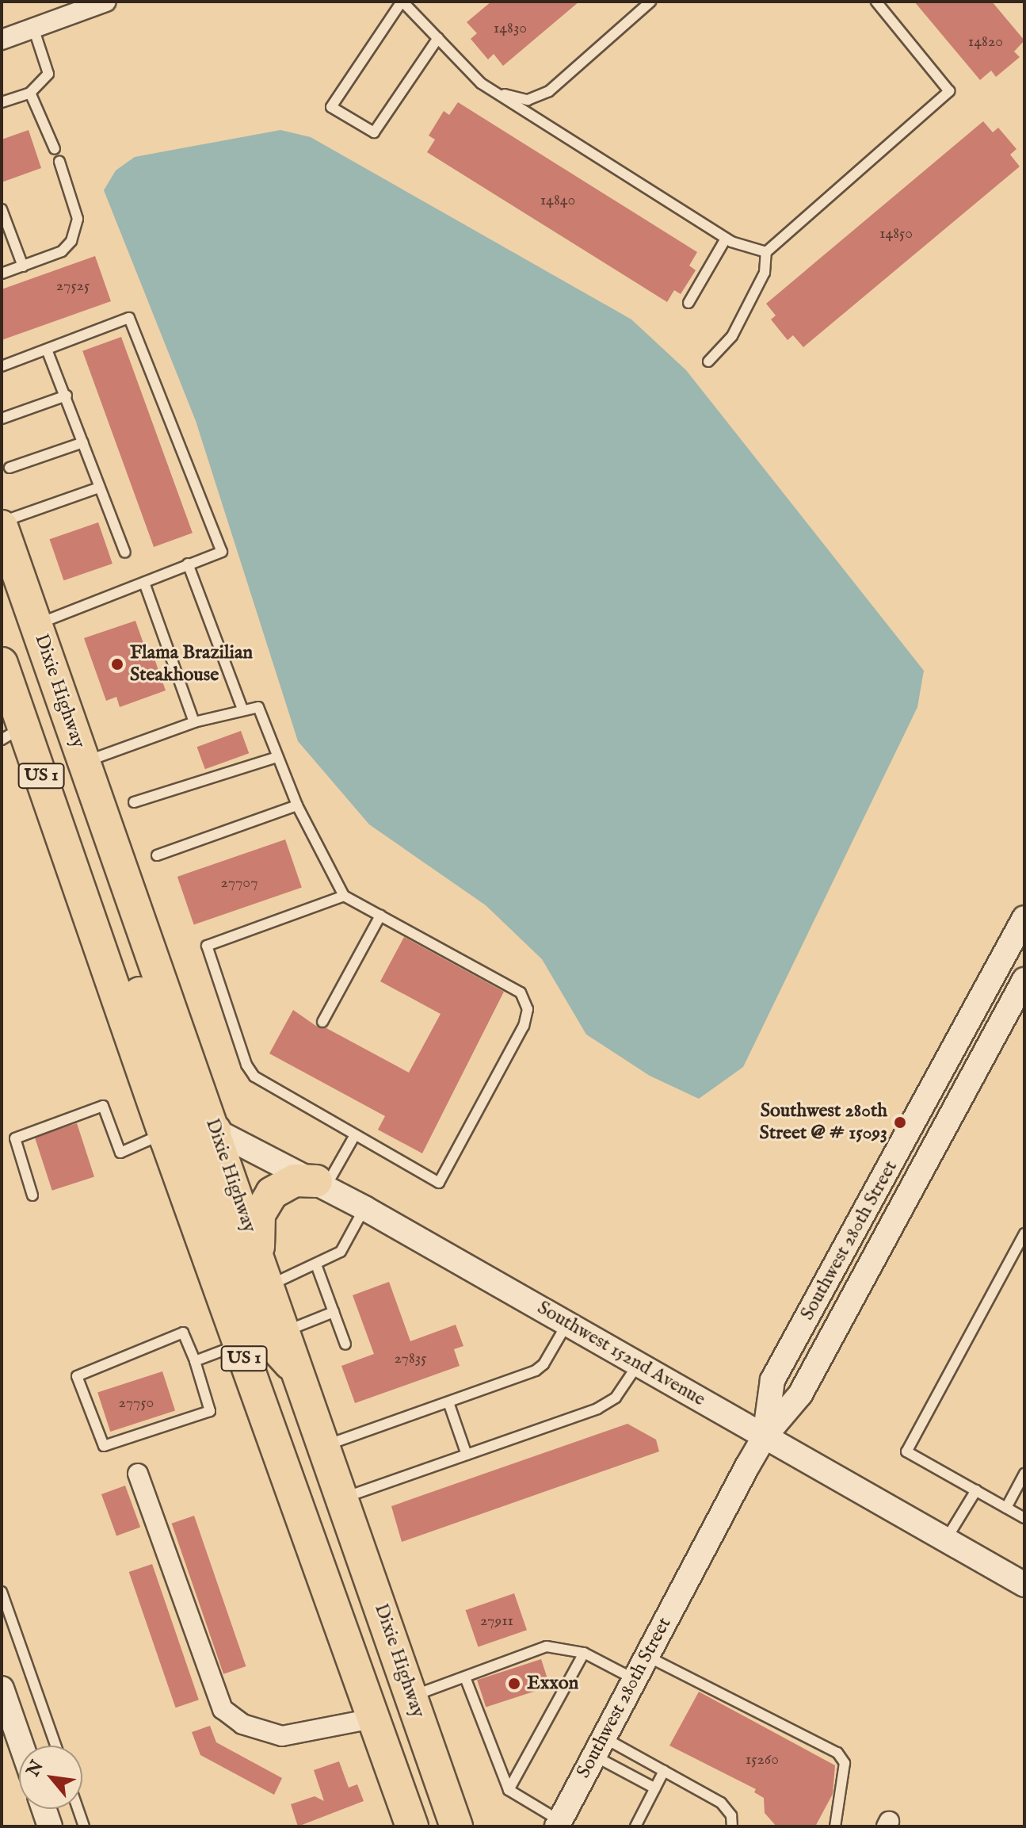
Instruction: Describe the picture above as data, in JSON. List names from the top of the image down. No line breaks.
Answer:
{"streets":{"highway":["Dixie Highway","US 1"],"street":["Southwest 280th Street","Southwest 152nd Avenue"]},"crossings":[["Dixie Highway","Southwest 152nd Avenue"],["Southwest 280th Street","Southwest 152nd Avenue"]],"places":["Flama Brazilian Steakhouse","Southwest 280th Street @ # 15093","Exxon"],"house_numbers":["14830","14820","14840","14850","27525","27707","27835","27750","27911","15260"],"north":"top left"}
